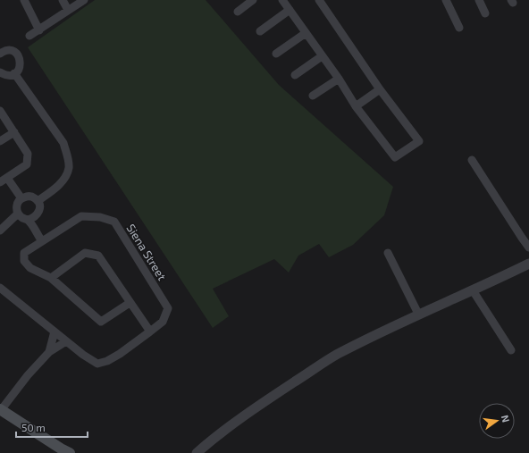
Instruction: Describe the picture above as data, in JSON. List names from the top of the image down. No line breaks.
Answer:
{"streets":{"street":["Siena Street"]},"scale_bar":"50 m","north":"right"}
